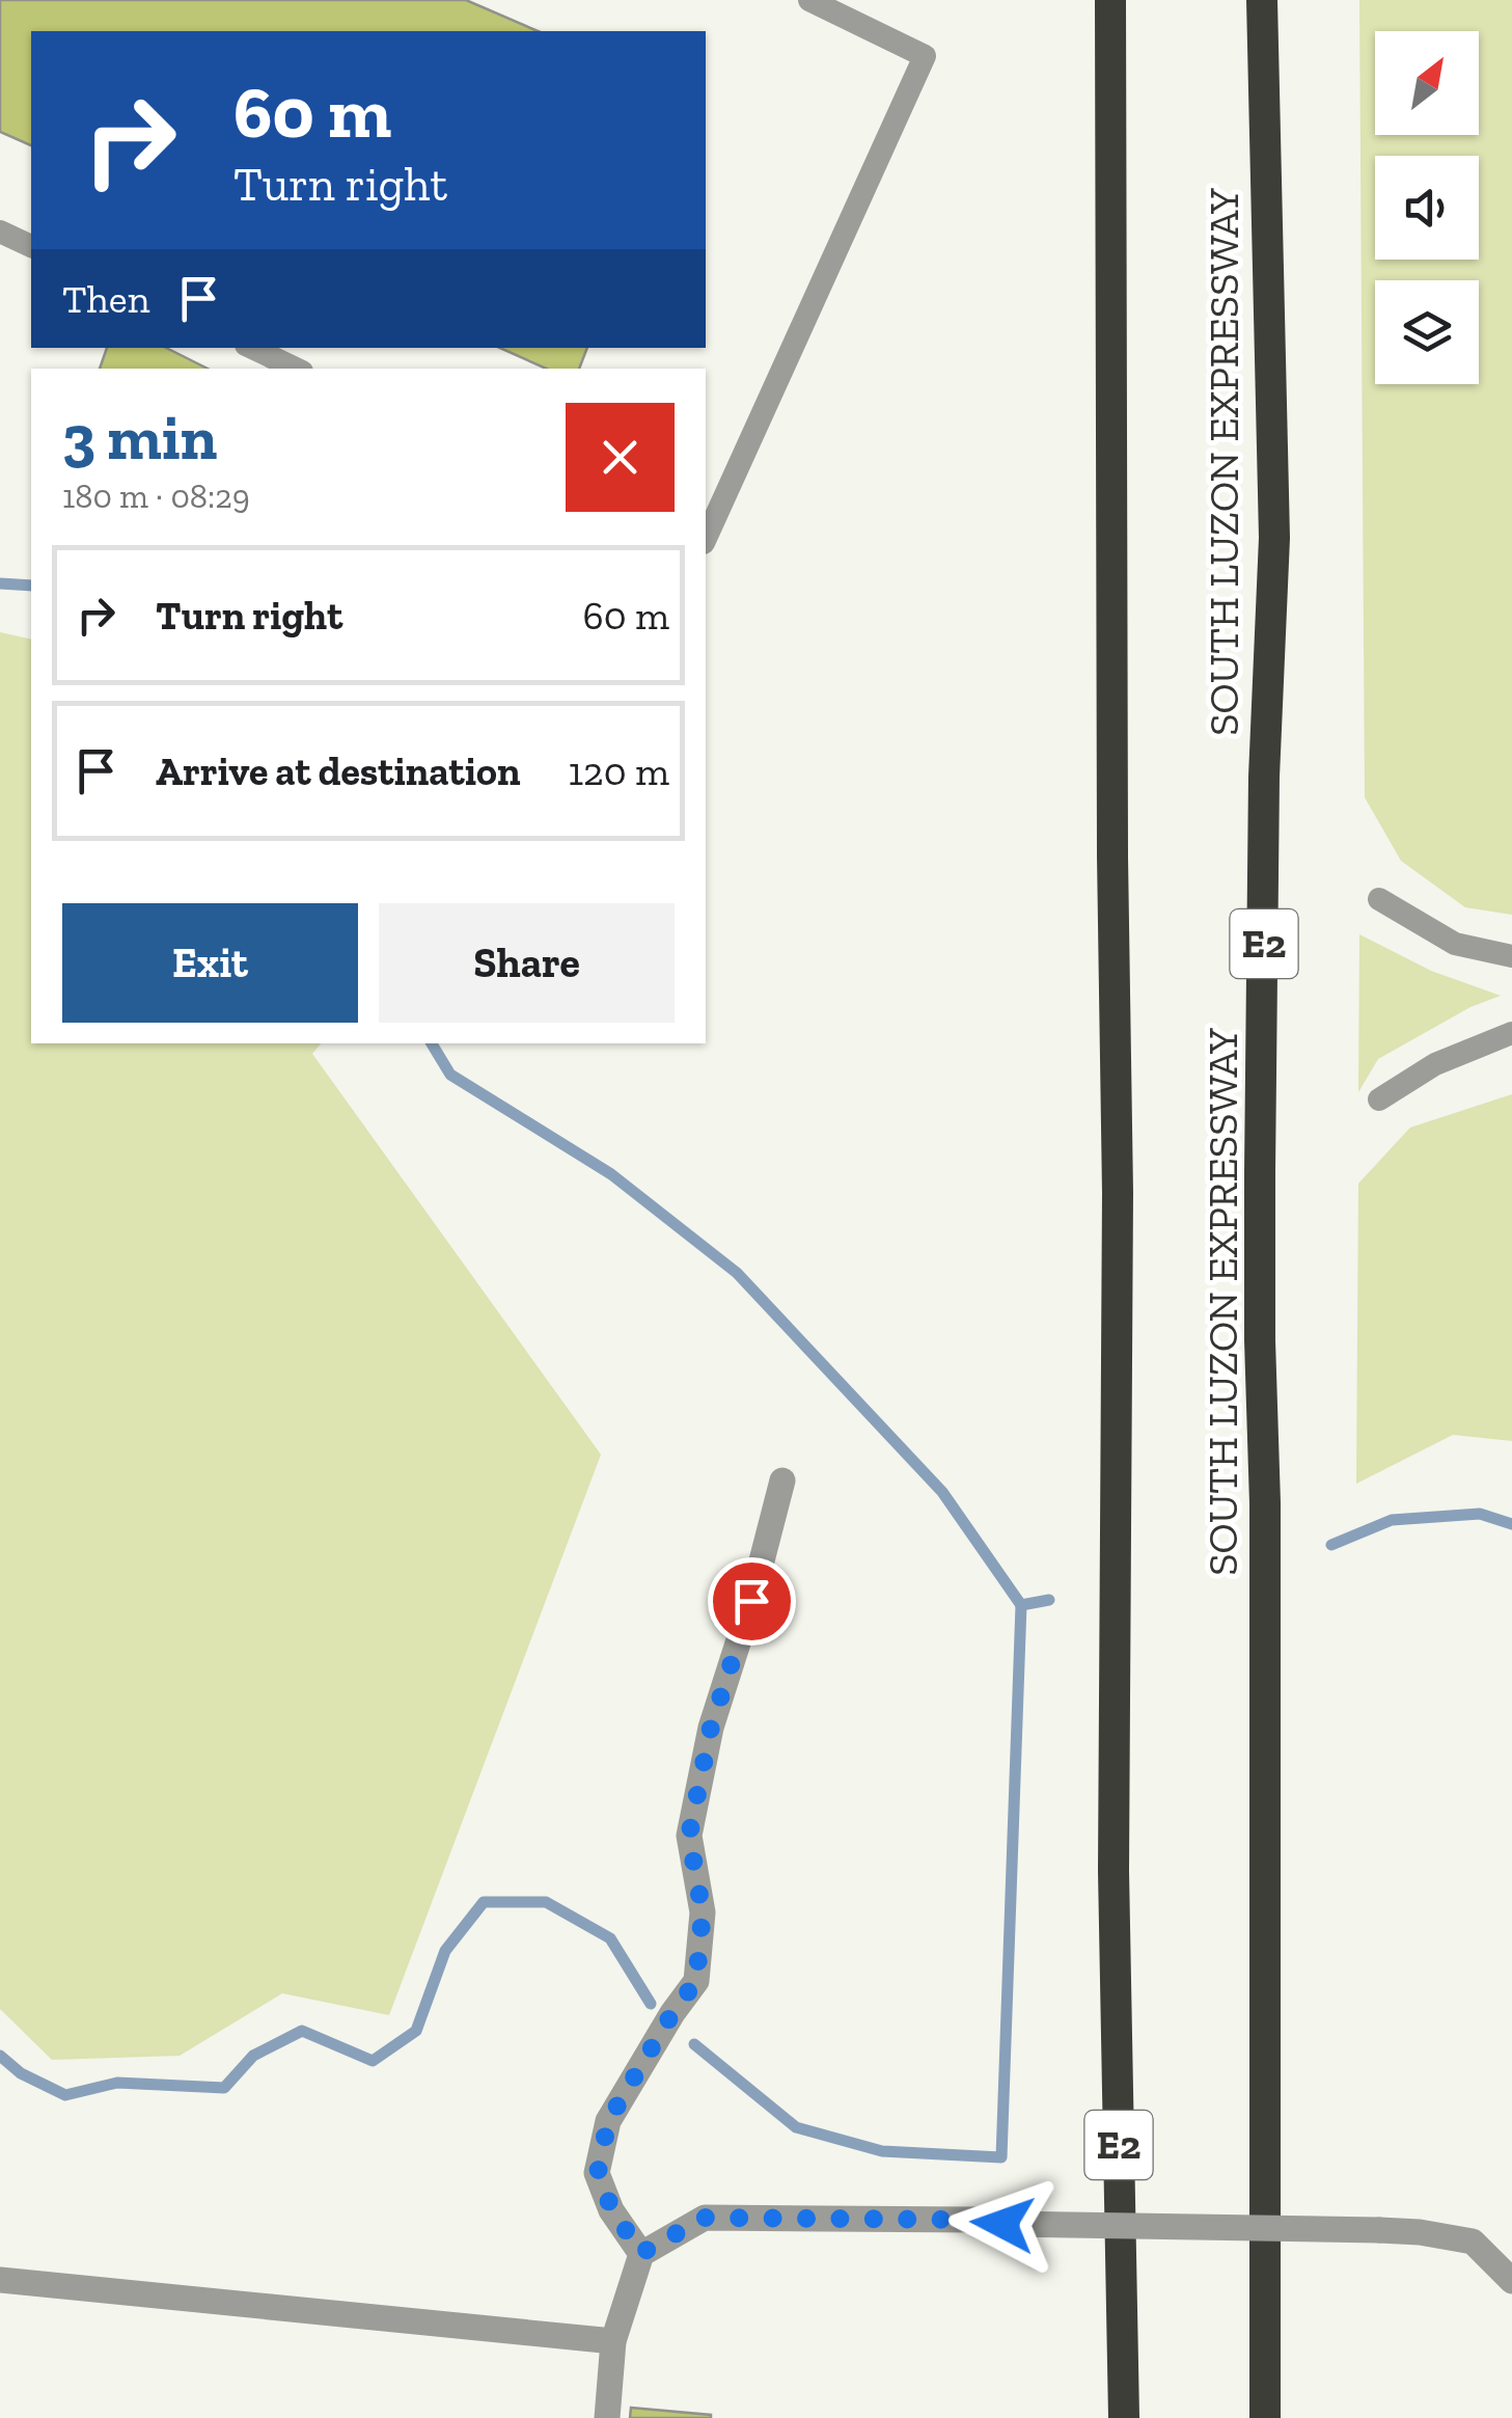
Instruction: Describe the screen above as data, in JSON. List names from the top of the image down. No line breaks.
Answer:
{"streets":{"highway":["SOUTH LUZON EXPRESSWAY","E2"]},"north":"top right","page":{"turn":["60 m","Turn right"],"then":"Then","heading":["3 min","180 m · 08:29"],"list":[{"name":"Turn right","value":"60 m"},{"name":"Arrive at destination","value":"120 m"}],"buttons":["Exit","Share"]}}
